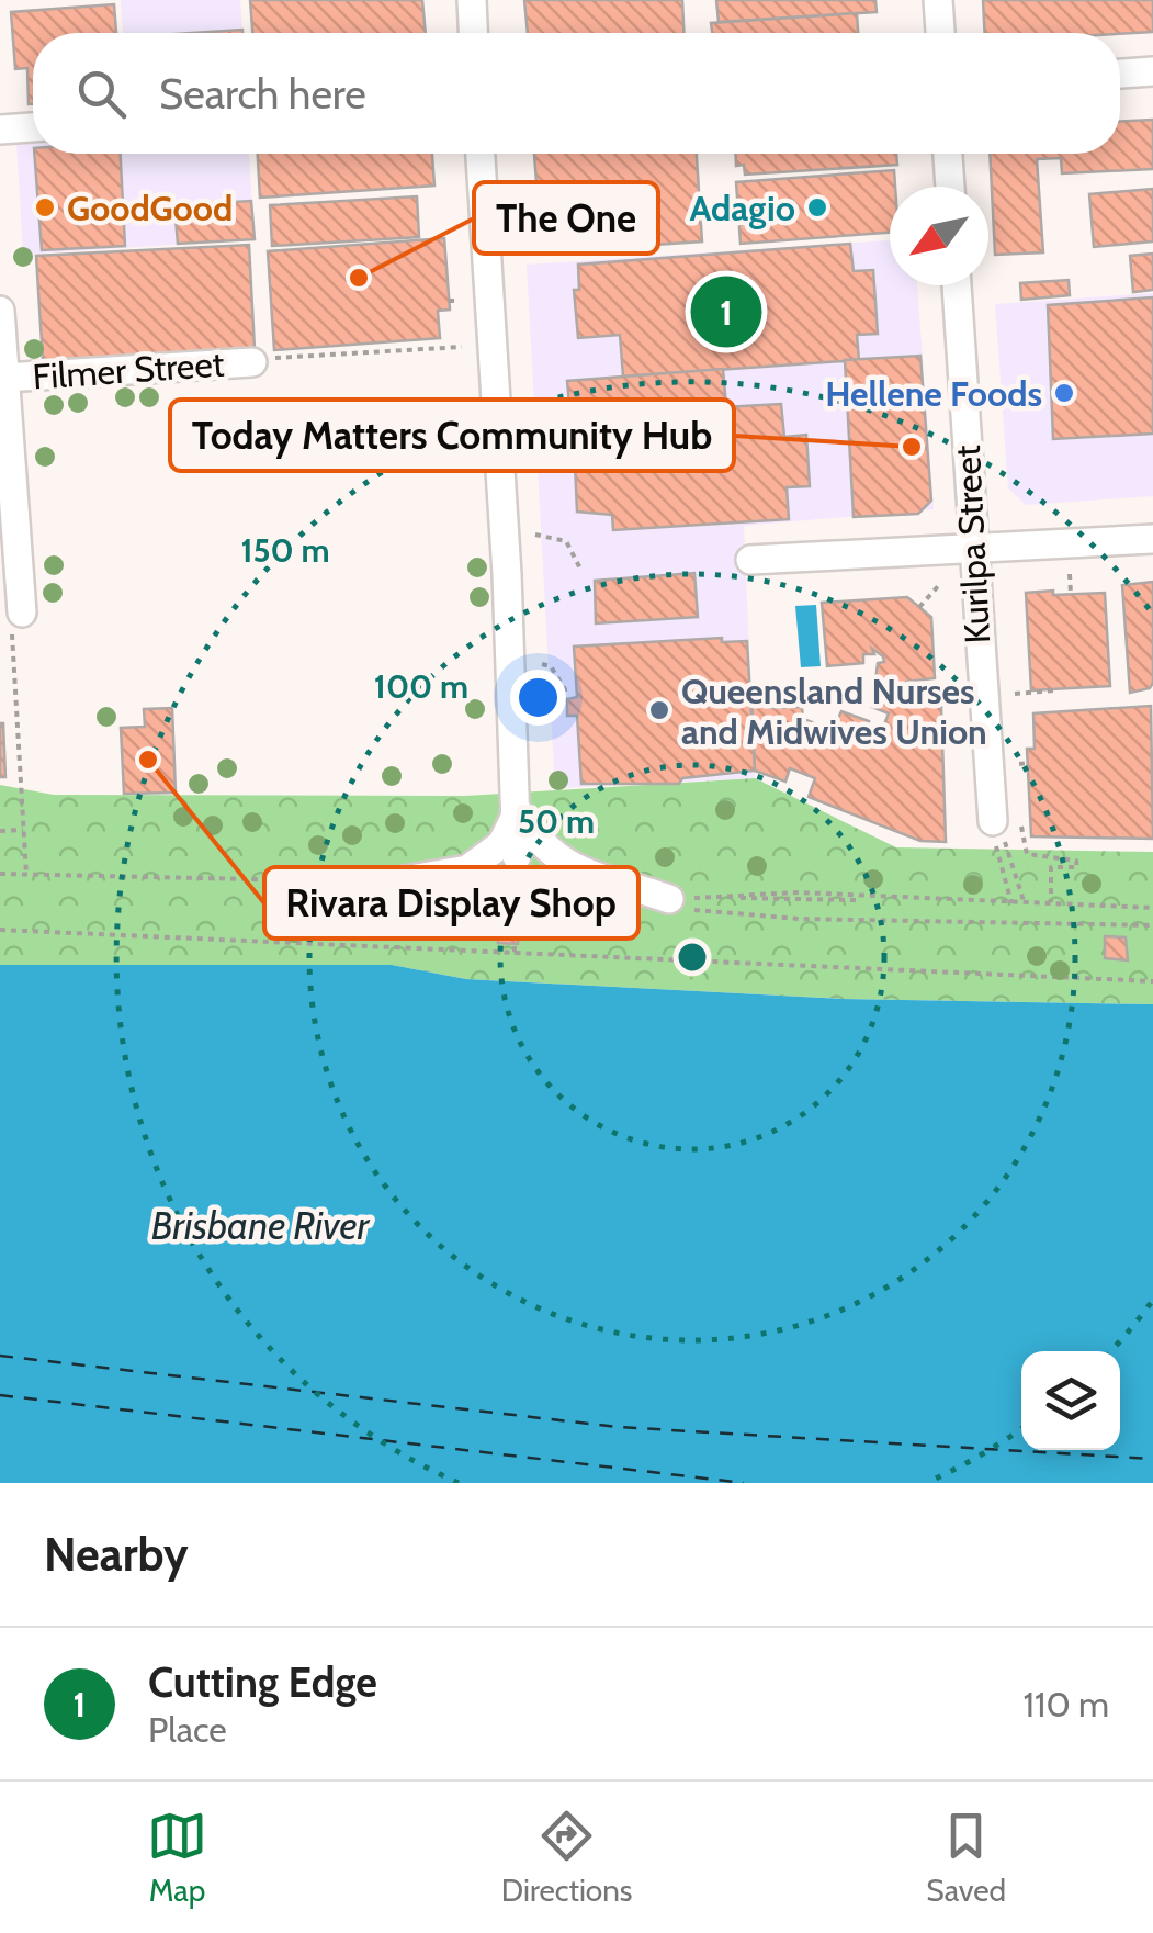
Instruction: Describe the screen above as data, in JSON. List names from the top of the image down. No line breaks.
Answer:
{"streets":{"street":["Filmer Street","Kurilpa Street"]},"water":["Brisbane River"],"places":["GoodGood","Adagio","The One","Hellene Foods","Today Matters Community Hub","Queensland Nurses and Midwives Union","Rivara Display Shop"],"north":"bottom left","page":{"search":"Search here","pins":"1","heading":"Nearby","list":[{"mark":"1","name":"Cutting Edge","note":"Place","value":"110 m"}],"nav":["Map","Directions","Saved"]},"rings":["150 m","100 m","50 m"]}
